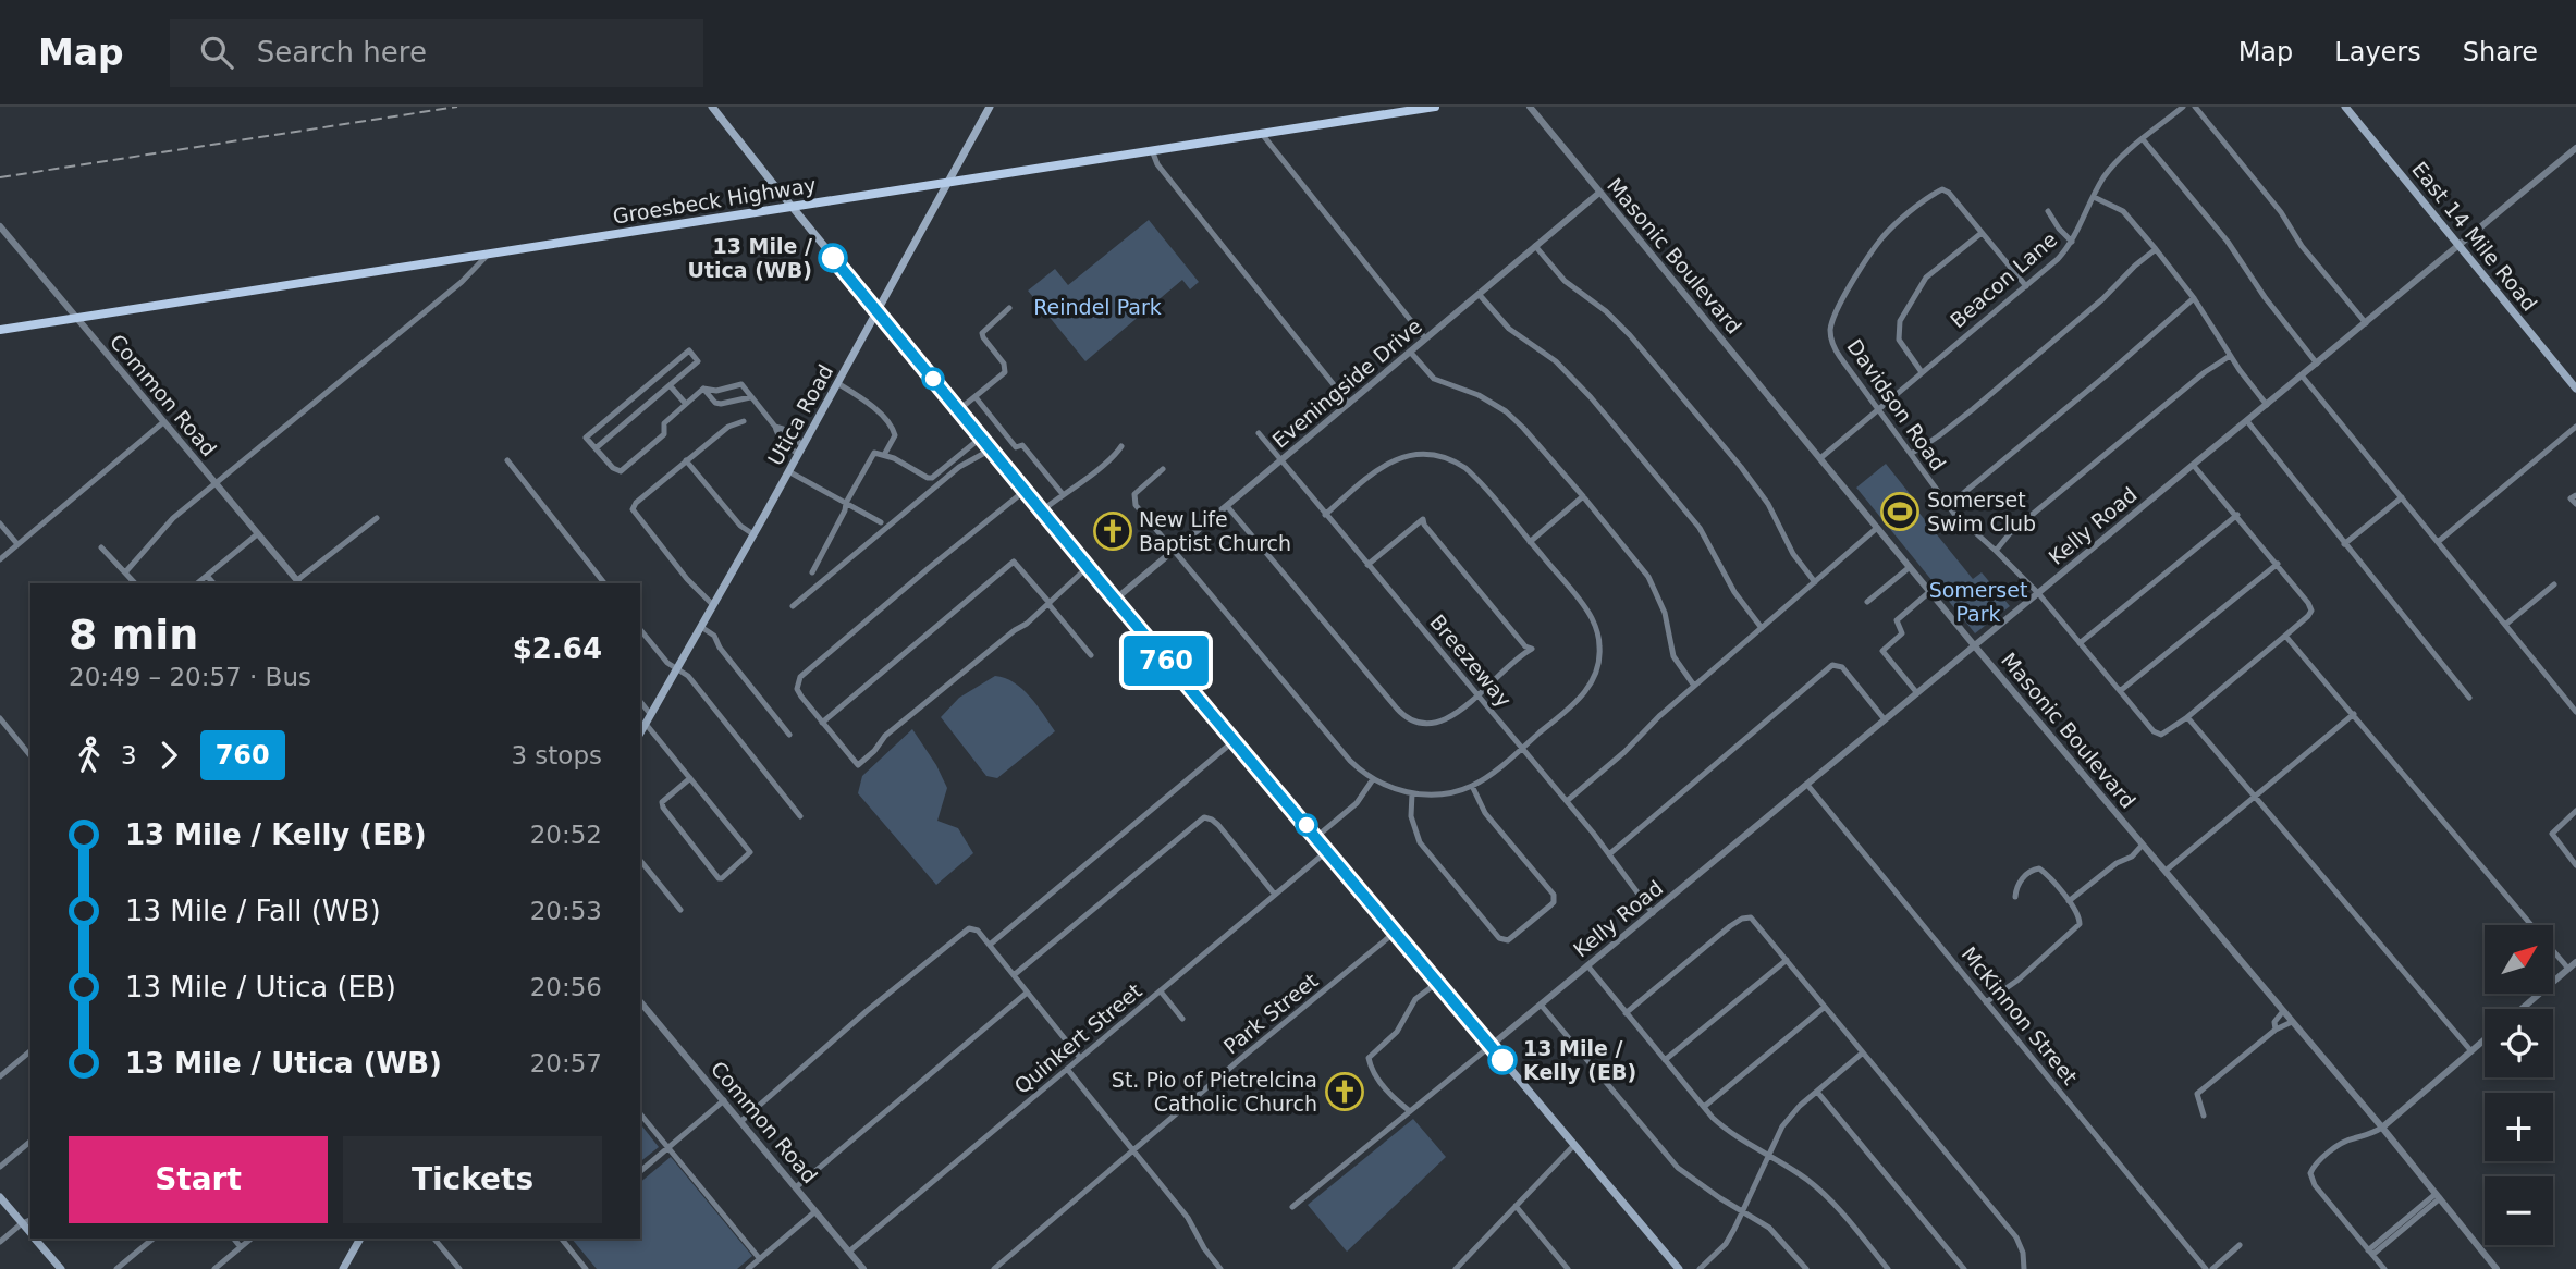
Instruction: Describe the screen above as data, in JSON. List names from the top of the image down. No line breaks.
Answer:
{"streets":{"main road":["Groesbeck Highway","East 14 Mile Road","Utica Road"],"street":["Masonic Boulevard","Beacon Lane","Eveningside Drive","Common Road","Davidson Road","Kelly Road","Breezeway","Park Street","McKinnon Street","Quinkert Street"]},"crossings":[["Groesbeck Highway","Common Road"],["Groesbeck Highway","Utica Road"],["East 14 Mile Road","Kelly Road"],["Masonic Boulevard","Beacon Lane"],["Masonic Boulevard","Eveningside Drive"],["Masonic Boulevard","Kelly Road"],["Beacon Lane","Davidson Road"],["Eveningside Drive","Breezeway"],["Common Road","Quinkert Street"],["Davidson Road","Kelly Road"],["Kelly Road","Breezeway"],["Kelly Road","McKinnon Street"]],"parks":["Reindel Park","Somerset Park"],"places":{"other":["13 Mile / Utica (WB)","13 Mile / Kelly (EB)"],"sports":["Somerset Swim Club"],"church":["New Life Baptist Church","St. Pio of Pietrelcina Catholic Church"]},"lines":["bus line 760"],"north":"top right","page":{"header":"Map","search":"Search here","nav":["Map","Layers","Share"],"on_map":"760","heading":["8 min","20:49 – 20:57 · Bus","$2.64"],"legs":["3","760","3 stops"],"list":[{"name":"13 Mile / Kelly (EB)","value":"20:52"},{"name":"13 Mile / Fall (WB)","value":"20:53"},{"name":"13 Mile / Utica (EB)","value":"20:56"},{"name":"13 Mile / Utica (WB)","value":"20:57"}],"map_buttons":["+","−"],"buttons":["Start","Tickets"]}}
